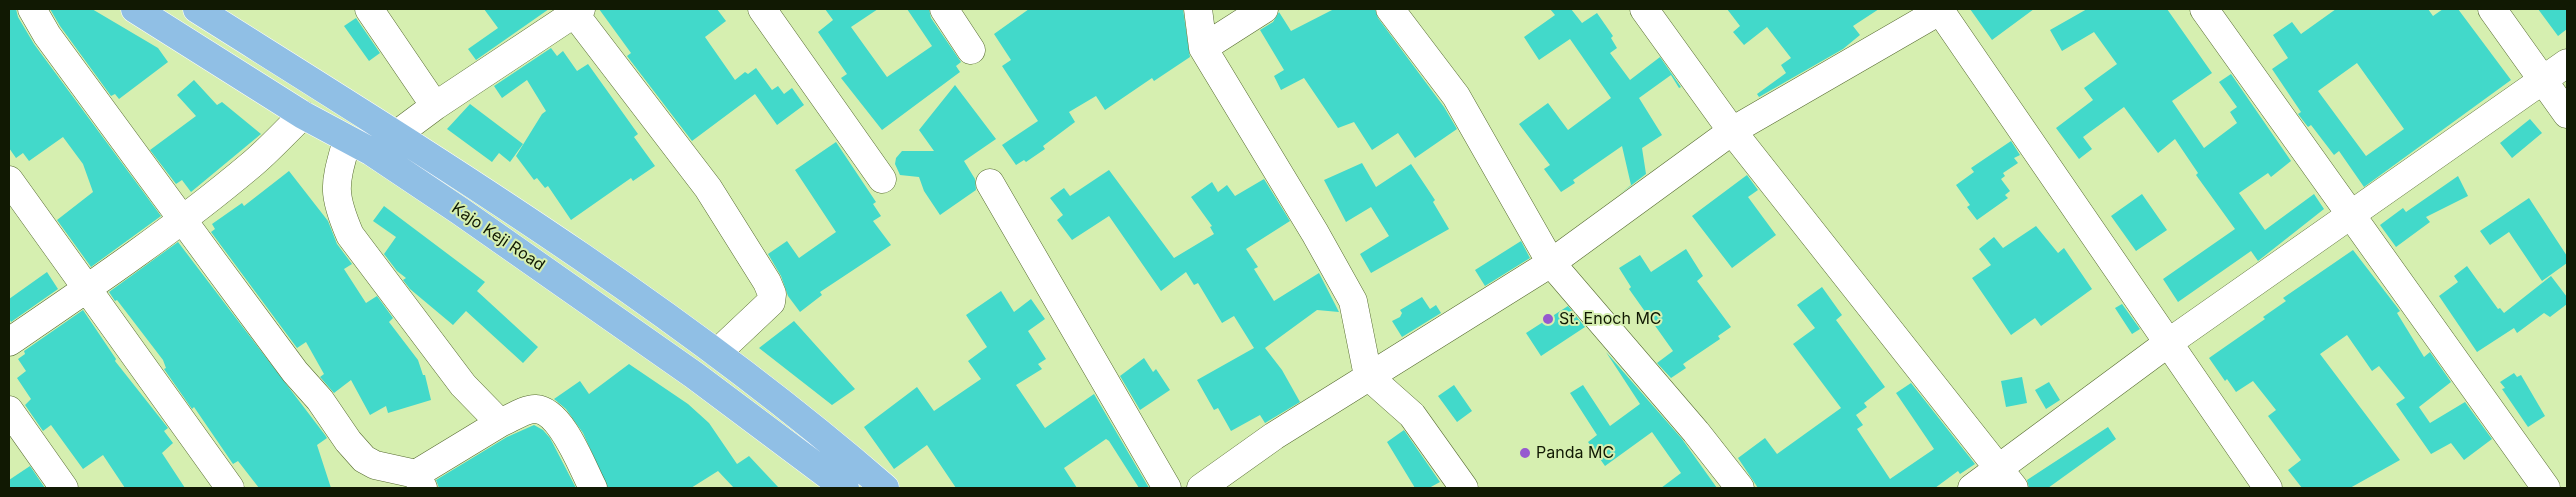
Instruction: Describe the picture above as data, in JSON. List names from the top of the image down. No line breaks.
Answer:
{"streets":{"main road":["Kajo Keji Road"]},"places":["St. Enoch MC","Panda MC"]}
